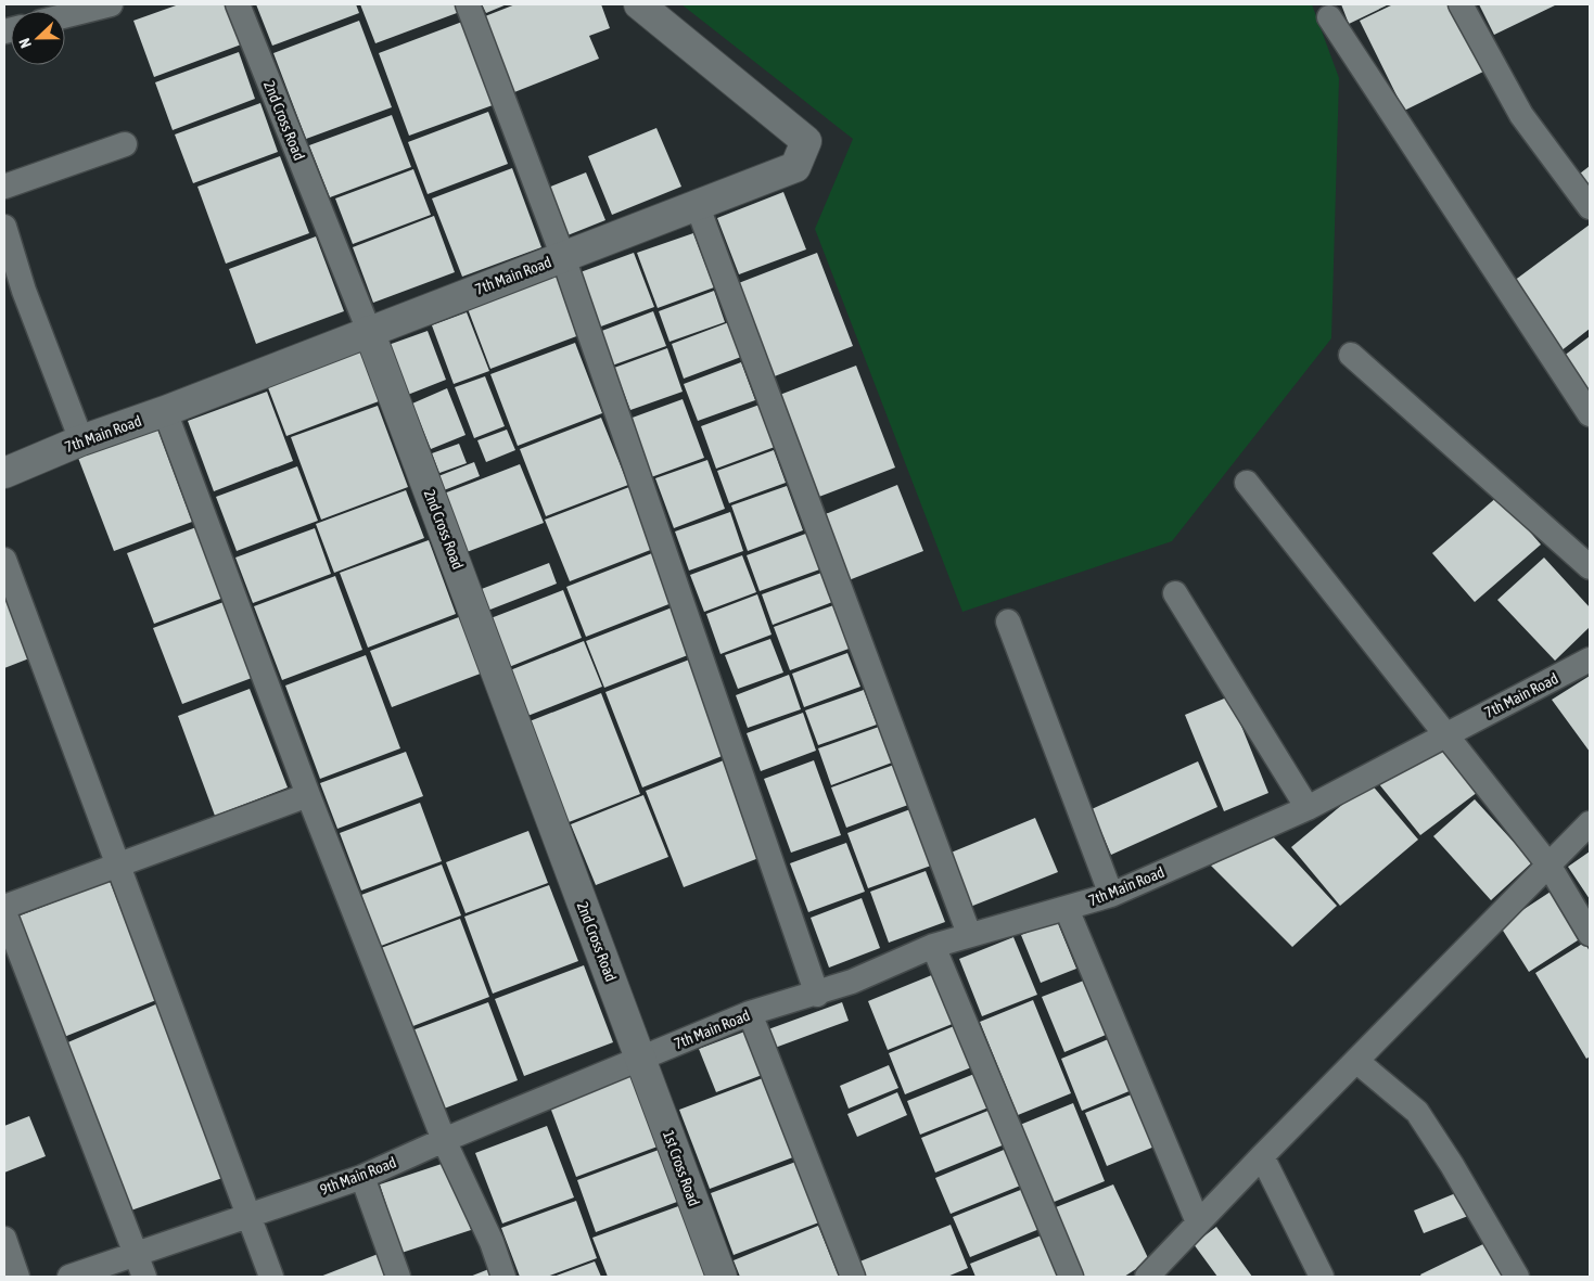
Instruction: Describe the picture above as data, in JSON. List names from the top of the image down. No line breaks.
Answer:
{"streets":{"street":["2nd Cross Road","7th Main Road","1st Cross Road","9th Main Road"]},"crossings":[["2nd Cross Road","7th Main Road"],["2nd Cross Road","1st Cross Road"],["2nd Cross Road","9th Main Road"],["7th Main Road","1st Cross Road"],["7th Main Road","9th Main Road"],["1st Cross Road","9th Main Road"]],"north":"left"}
